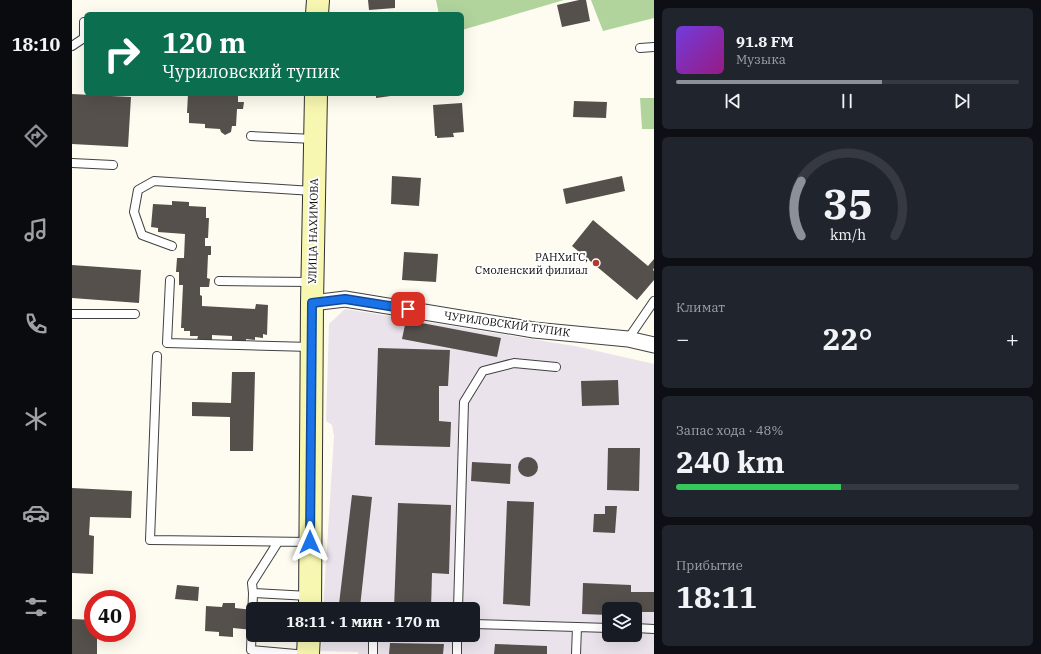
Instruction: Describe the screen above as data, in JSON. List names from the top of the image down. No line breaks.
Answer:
{"streets":{"street":["УЛИЦА НАХИМОВА","ЧУРИЛОВСКИЙ ТУПИК"]},"crossings":[["УЛИЦА НАХИМОВА","ЧУРИЛОВСКИЙ ТУПИК"]],"places":["РАНХиГС, Смоленский филиал"],"page":{"tabs":"18:10","turn":["120 m","Чуриловский тупик"],"song":["91.8 FM","Музыка"],"tile":["Климат",["Запас хода · 48%","240 km"],["Прибытие","18:11"]],"heat":["−","22°","+"],"limit":"40","trip":"18:11 · 1 мин · 170 m","gauge":["35","km/h"]}}
